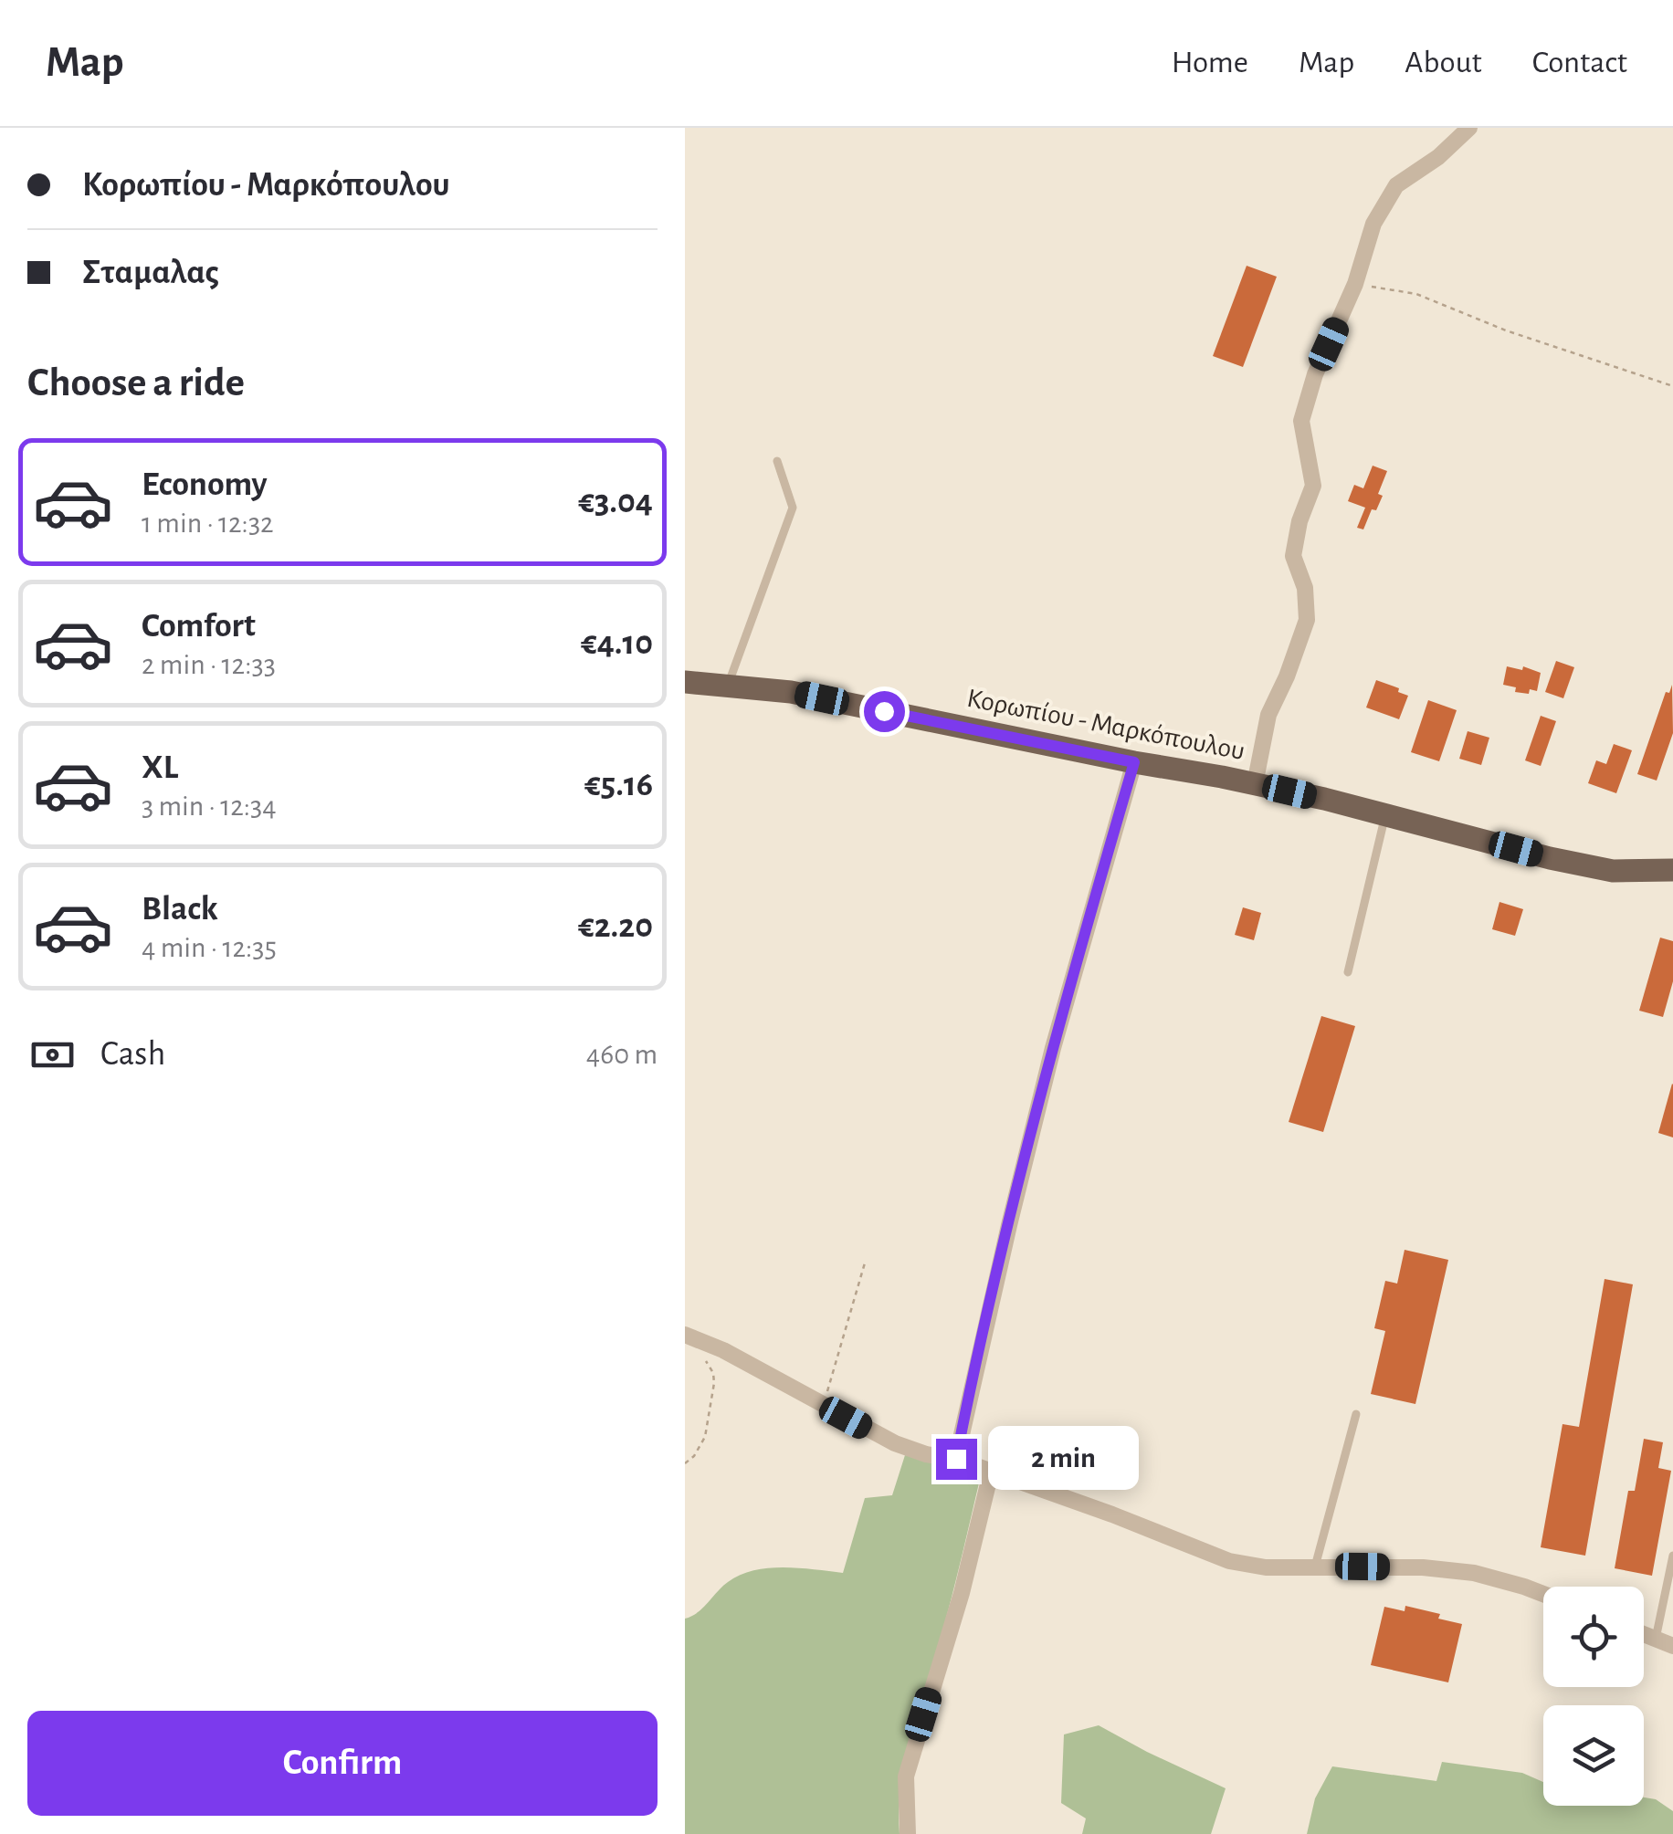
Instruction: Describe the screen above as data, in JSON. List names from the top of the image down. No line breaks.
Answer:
{"streets":{"main road":["Κορωπίου - Μαρκόπουλου"]},"page":{"header":"Map","nav":["Home","Map","About","Contact"],"banner":["Κορωπίου - Μαρκόπουλου","Σταμαλας"],"heading":"Choose a ride","list":[{"name":"Economy","note":"1 min · 12:32","value":"€3.04"},{"name":"Comfort","note":"2 min · 12:33","value":"€4.10"},{"name":"XL","note":"3 min · 12:34","value":"€5.16"},{"name":"Black","note":"4 min · 12:35","value":"€2.20"}],"pay":["Cash","460 m"],"bubble":"2 min","buttons":"Confirm"}}
